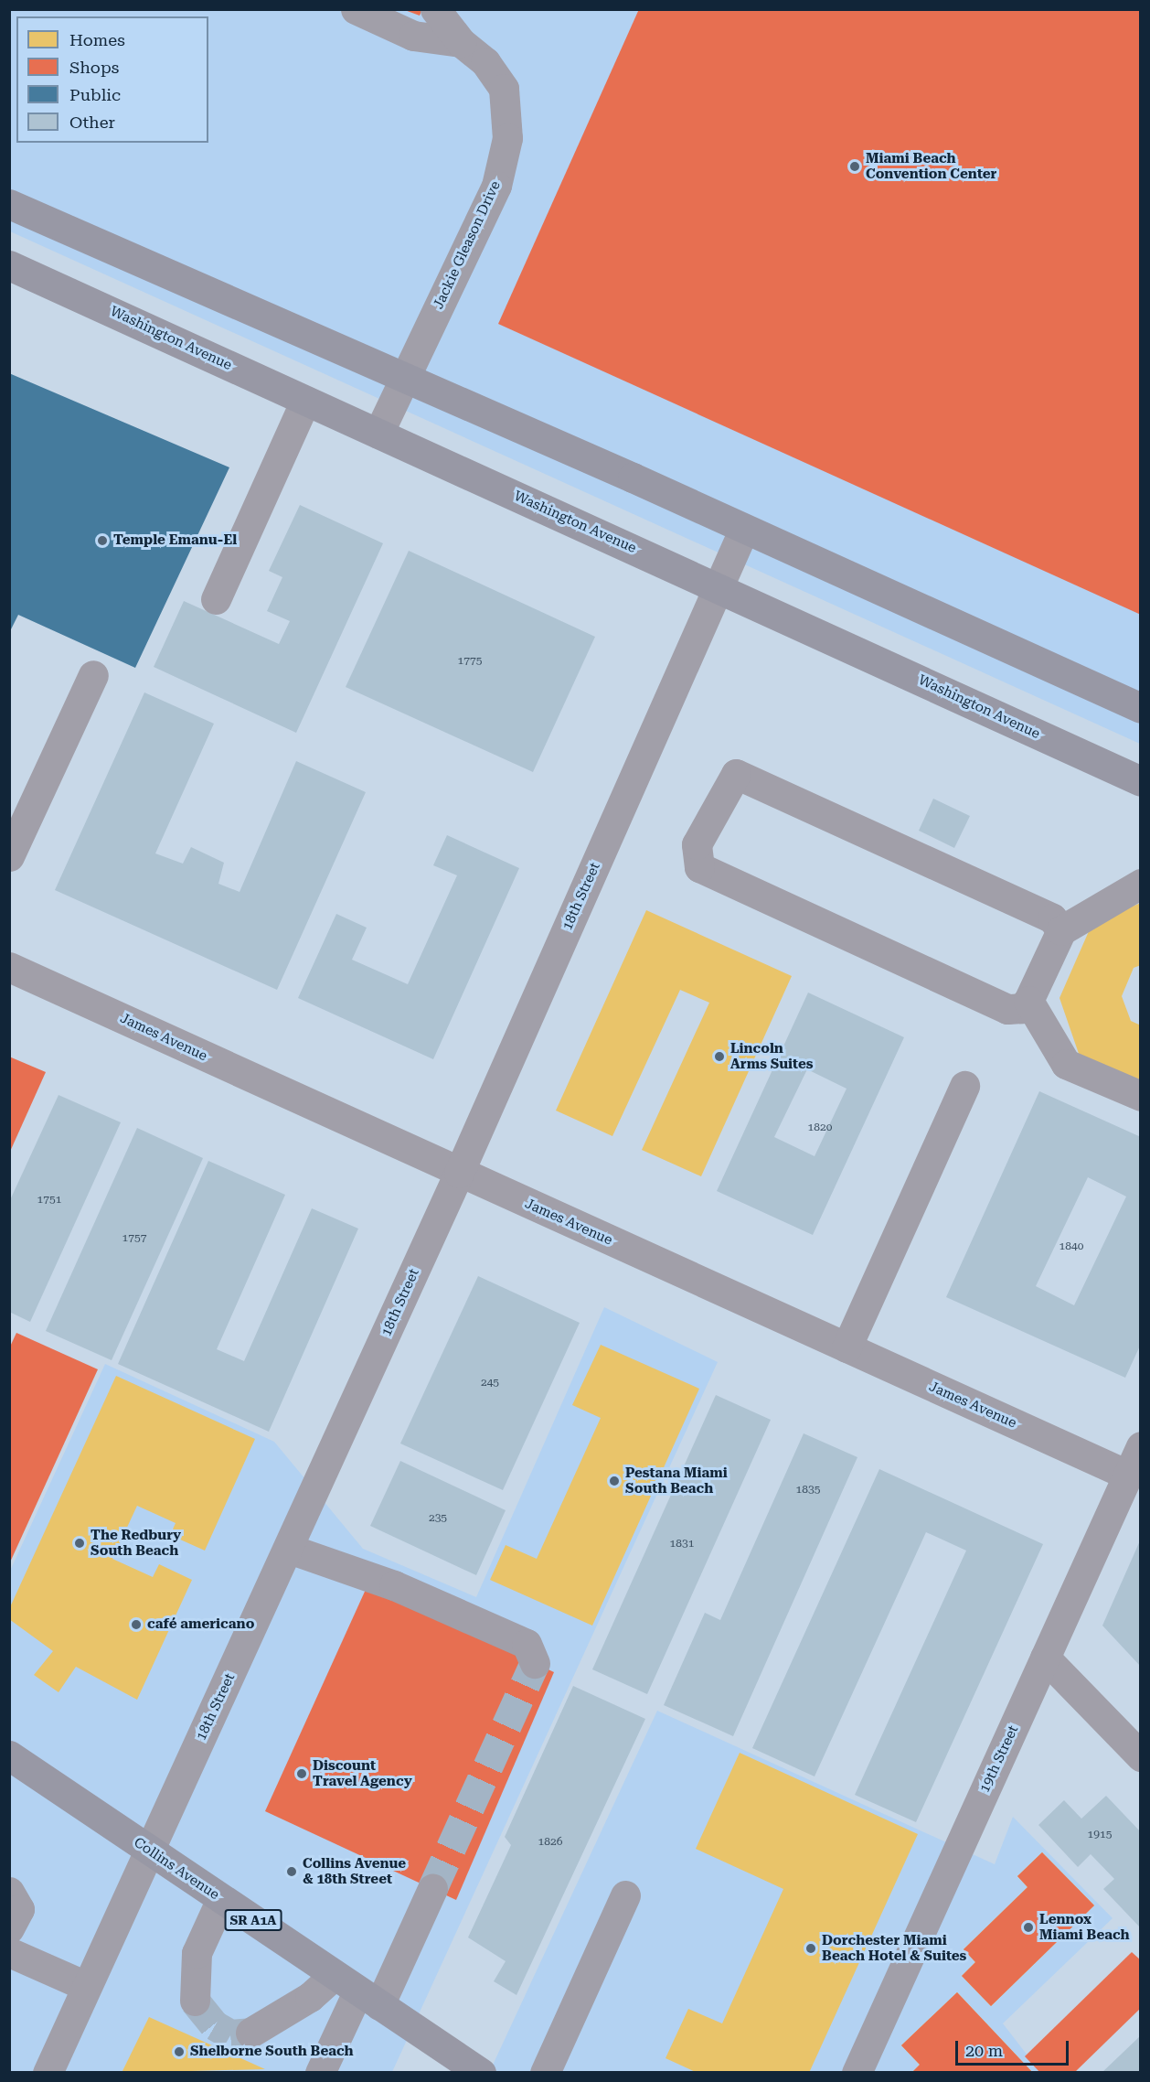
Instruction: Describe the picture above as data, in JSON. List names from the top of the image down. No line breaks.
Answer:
{"streets":{"main road":["Washington Avenue","Collins Avenue","SR A1A"],"street":["Jackie Gleason Drive","18th Street","James Avenue","19th Street"]},"crossings":[["Jackie Gleason Drive","Washington Avenue"],["Washington Avenue","18th Street"],["18th Street","James Avenue"],["18th Street","Collins Avenue"],["James Avenue","19th Street"]],"places":["Miami Beach Convention Center","Temple Emanu-El","Lincoln Arms Suites","Pestana Miami South Beach","The Redbury South Beach","café americano","Discount Travel Agency","Collins Avenue & 18th Street","Lennox Miami Beach","Dorchester Miami Beach Hotel & Suites","Shelborne South Beach"],"house_numbers":["1775","1820","1751","1757","1840","245","1835","235","1831","1915","1826"],"legend":["Homes","Shops","Public","Other"],"scale_bar":"20 m"}
